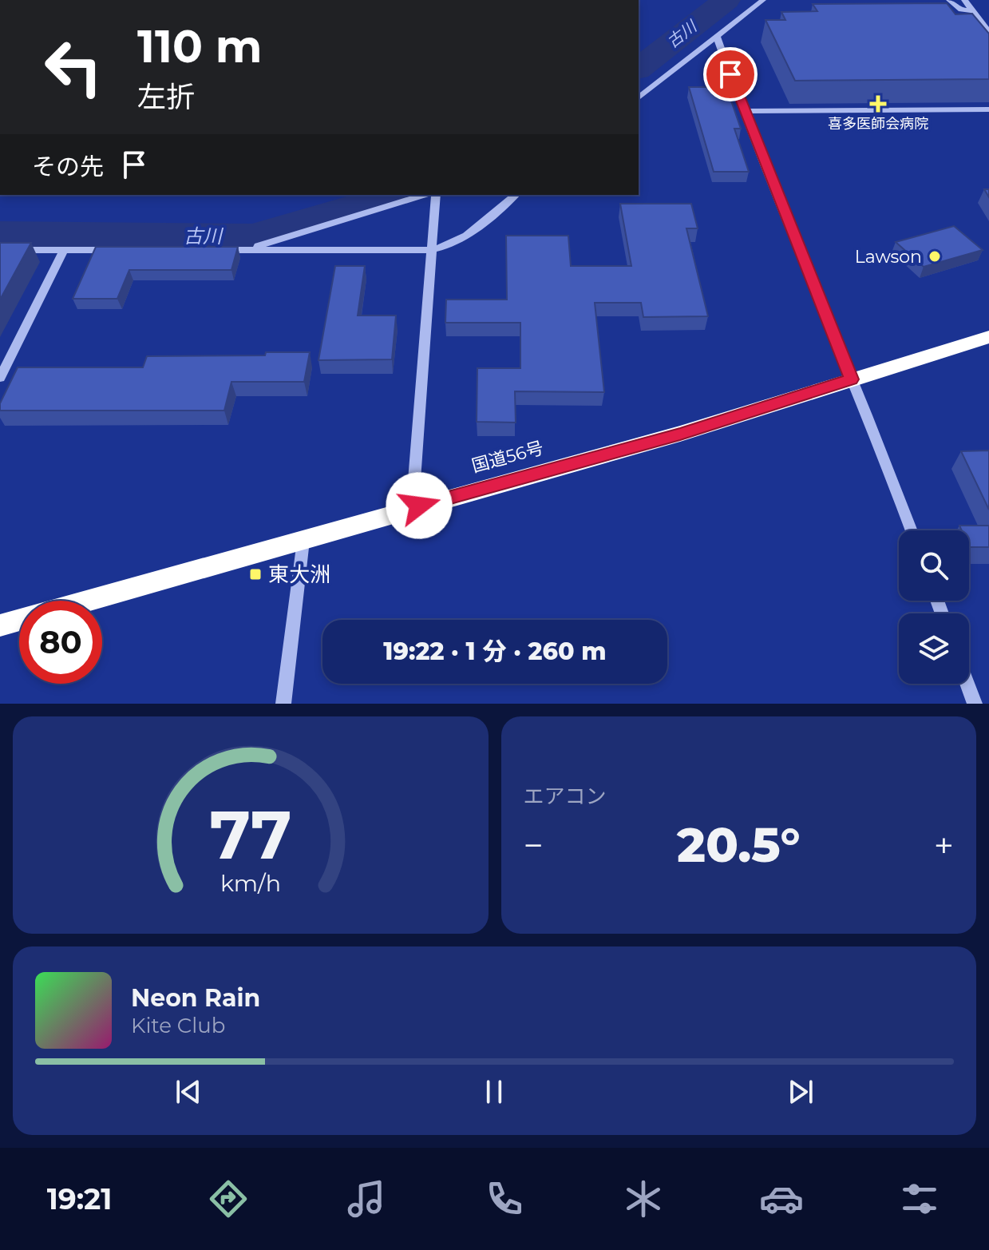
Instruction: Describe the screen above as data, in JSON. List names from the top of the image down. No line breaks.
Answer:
{"streets":{"highway":["国道56号"]},"water":["古川"],"places":{"health":["喜多医師会病院"],"other":["Lawson"],"transit":["東大洲"]},"page":{"turn":["110 m","左折"],"then":"その先","limit":"80","trip":"19:22 · 1 分 · 260 m","tile":"エアコン","heat":["−","20.5°","+"],"song":["Neon Rain","Kite Club"],"tabs":"19:21","gauge":["77","km/h"]}}
